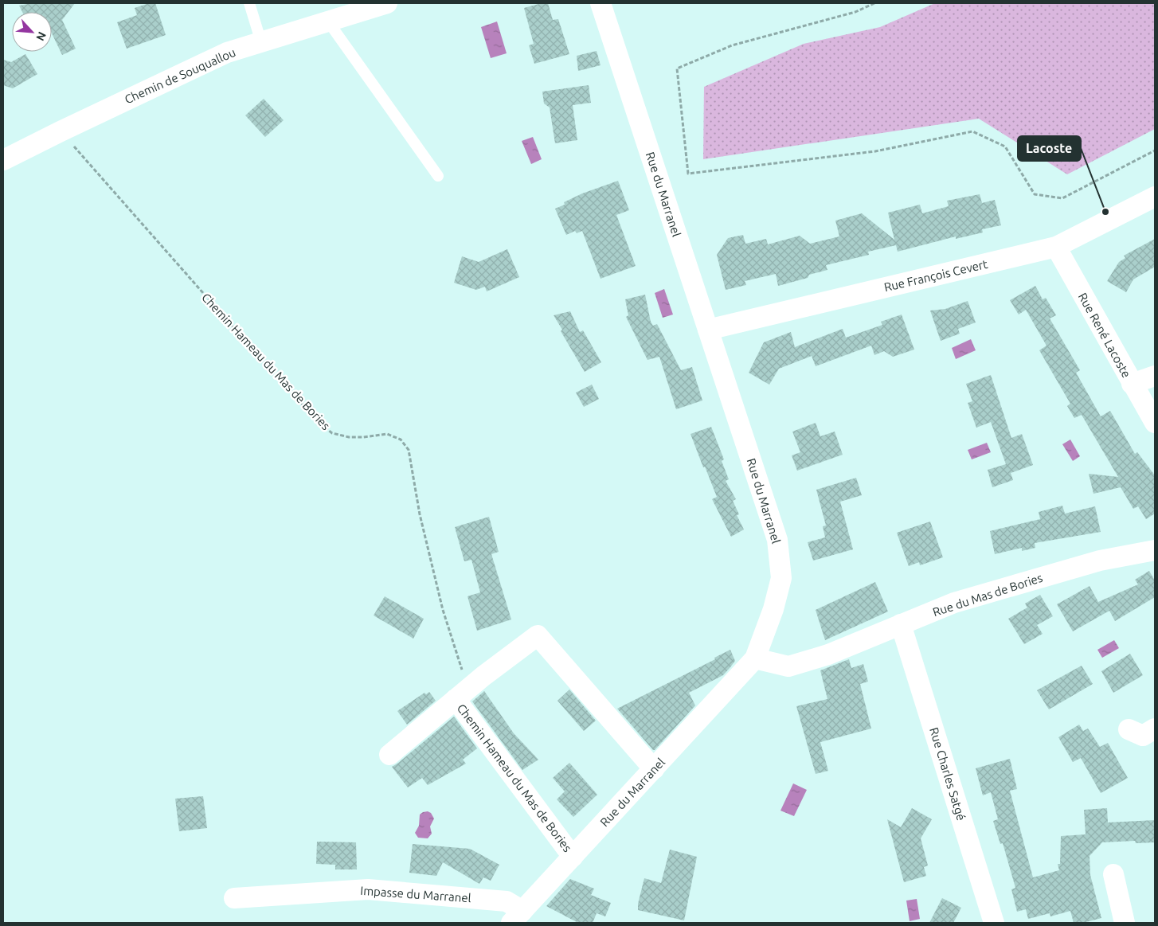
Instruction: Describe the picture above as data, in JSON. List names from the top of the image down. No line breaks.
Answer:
{"streets":{"street":["Chemin de Souquallou","Rue du Marranel","Rue François Cevert","Rue René Lacoste","Chemin Hameau du Mas de Bories","Rue du Mas de Bories","Rue Charles Satgé","Impasse du Marranel"]},"crossings":[["Chemin de Souquallou","Chemin Hameau du Mas de Bories"],["Rue du Marranel","Rue François Cevert"],["Rue du Marranel","Chemin Hameau du Mas de Bories"],["Rue du Marranel","Rue du Mas de Bories"],["Rue du Marranel","Impasse du Marranel"],["Rue François Cevert","Rue René Lacoste"],["Rue du Mas de Bories","Rue Charles Satgé"]],"places":["Lacoste"],"north":"bottom right"}
